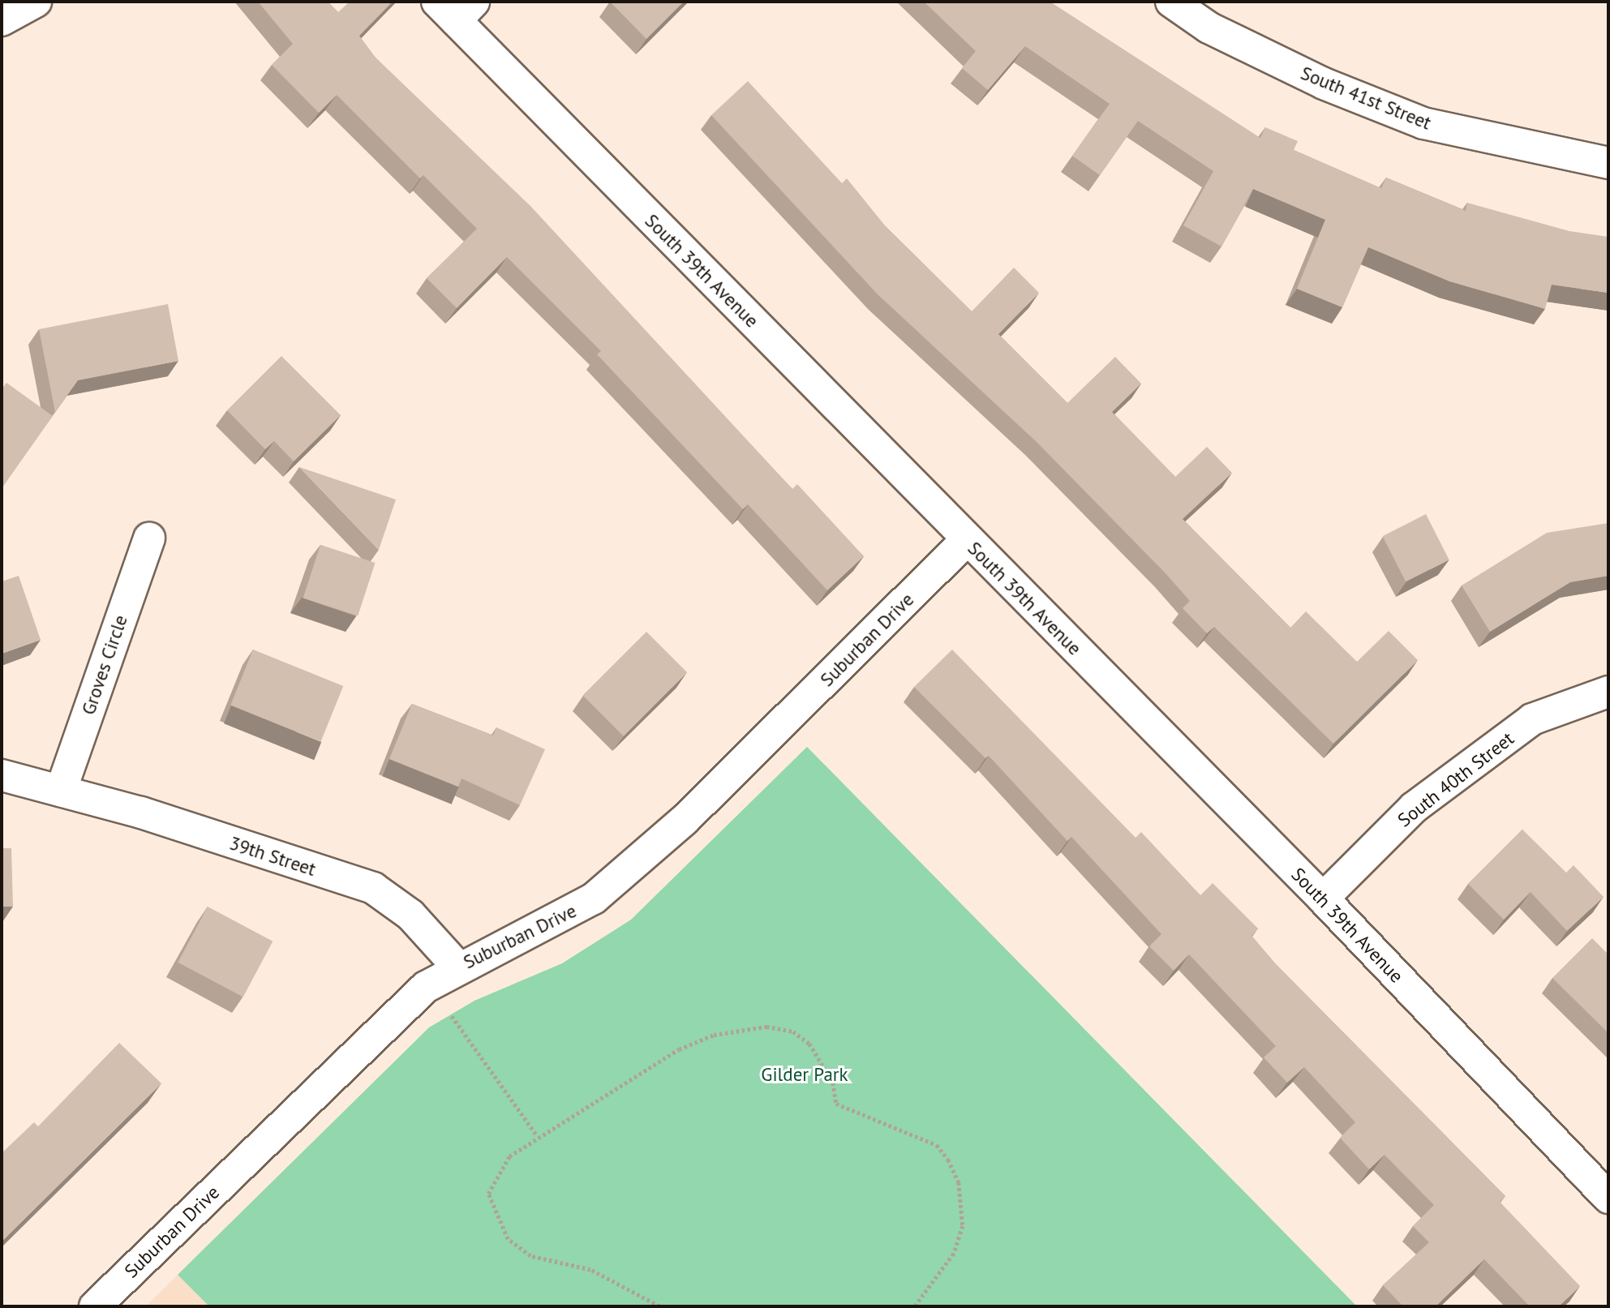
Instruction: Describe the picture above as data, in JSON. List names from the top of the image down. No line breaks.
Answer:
{"streets":{"street":["South 41st Street","South 39th Avenue","Suburban Drive","Groves Circle","South 40th Street","39th Street"]},"crossings":[["South 39th Avenue","Suburban Drive"],["South 39th Avenue","South 40th Street"],["Suburban Drive","39th Street"],["Groves Circle","39th Street"]],"parks":["Gilder Park"]}
